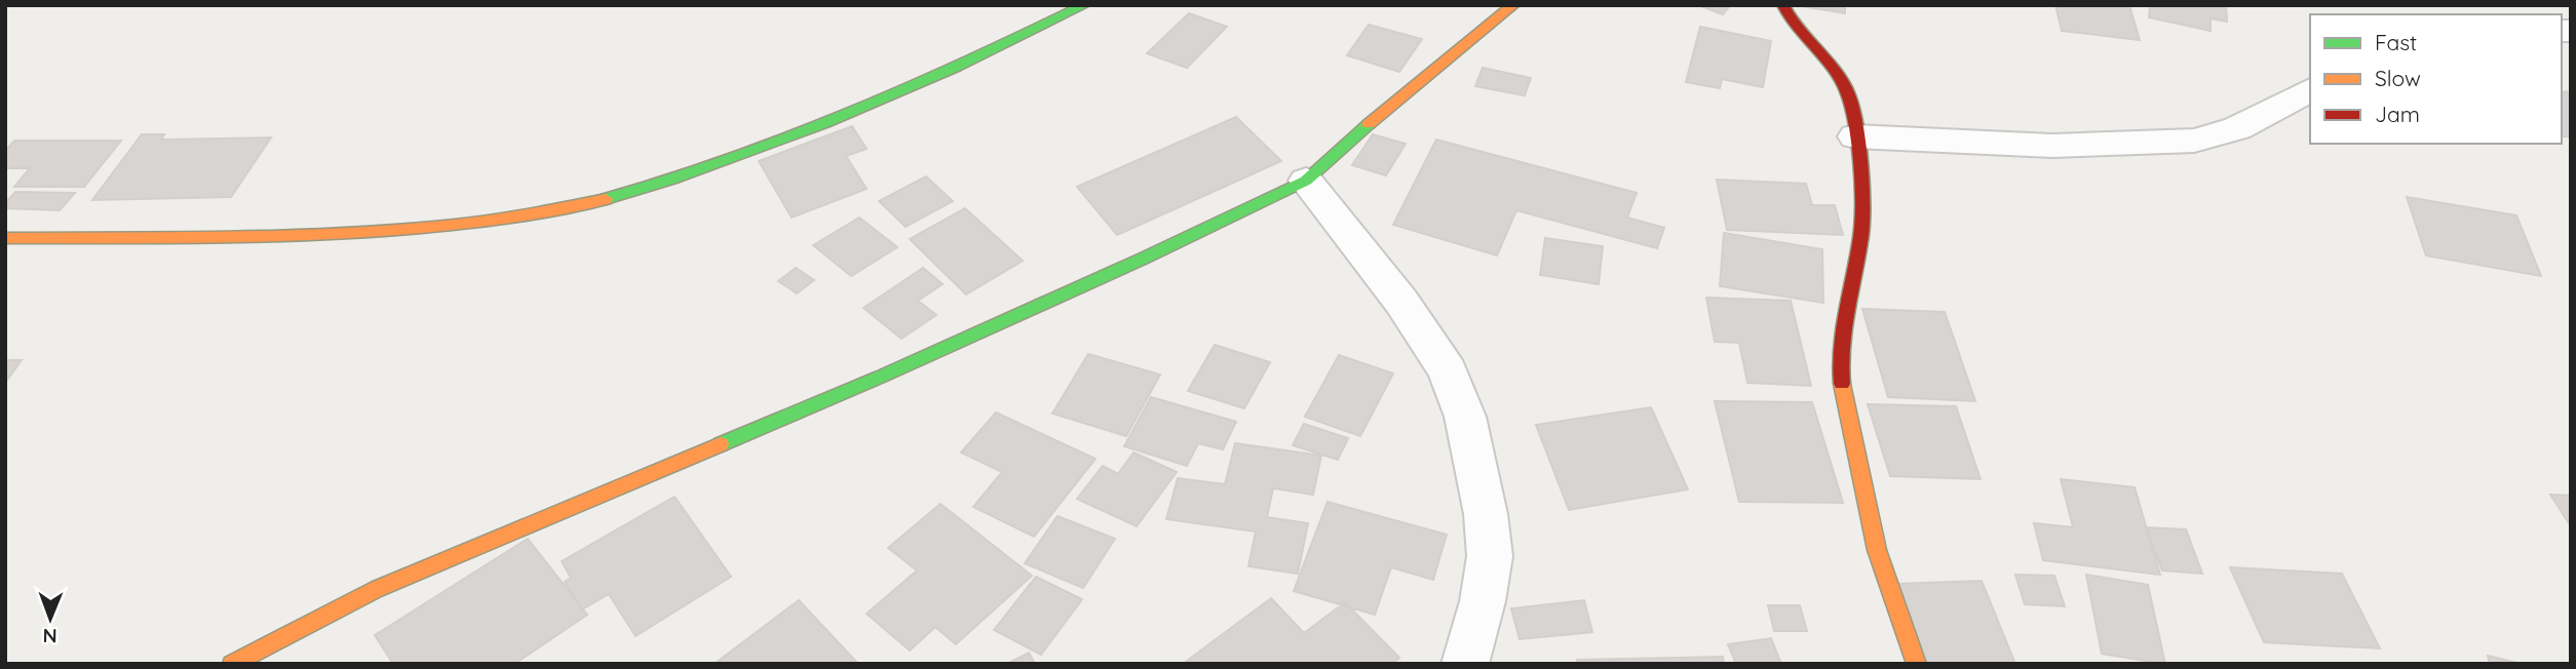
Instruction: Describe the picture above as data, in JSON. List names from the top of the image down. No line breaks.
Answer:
{"legend":["Fast","Slow","Jam"],"north":"bottom"}
